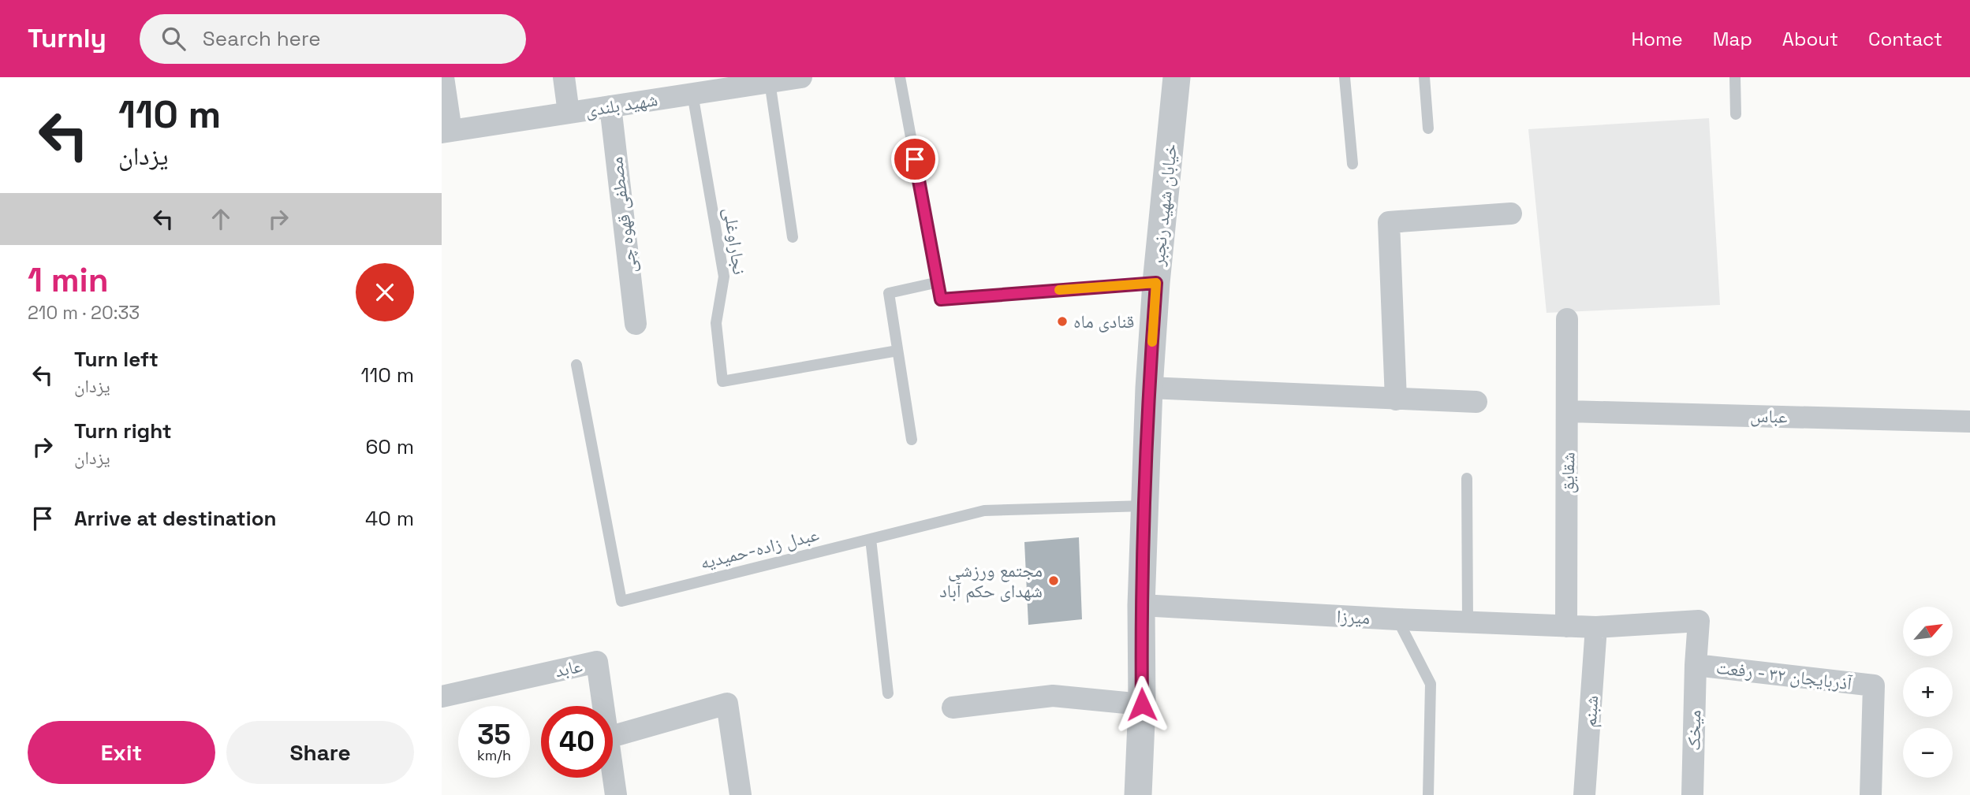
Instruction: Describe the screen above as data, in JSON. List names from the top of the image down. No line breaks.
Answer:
{"streets":{"street":["شهید بلندی","خیابان شهید رنجبر","مصطفی قهوه چی","عباس","شقایق","میرزا","عابد","آذربایجان ۳۲ - رفعت","شبنم","میخک"],"lane":["نجاراوغلی","عبدل زاده-حمیدیه"]},"crossings":[["شهید بلندی","مصطفی قهوه چی"],["شهید بلندی","نجاراوغلی"],["خیابان شهید رنجبر","عبدل زاده-حمیدیه"],["خیابان شهید رنجبر","میرزا"],["عباس","شقایق"],["شقایق","میرزا"],["شقایق","آذربایجان ۳۲ - رفعت"],["میرزا","آذربایجان ۳۲ - رفعت"],["آذربایجان ۳۲ - رفعت","شبنم"],["آذربایجان ۳۲ - رفعت","میخک"]],"places":["قنادی ماه","مجتمع ورزشی شهدای حکم آباد"],"north":"top right","page":{"header":"Turnly","search":"Search here","nav":["Home","Map","About","Contact"],"turn":["110 m","یزدان"],"heading":["1 min","210 m · 20:33"],"list":[{"name":"Turn left","note":"یزدان","value":"110 m"},{"name":"Turn right","note":"یزدان","value":"60 m"},{"name":"Arrive at destination","value":"40 m"}],"map_buttons":["+","−"],"speed":"35 km/h","limit":"40","buttons":["Exit","Share"]}}
